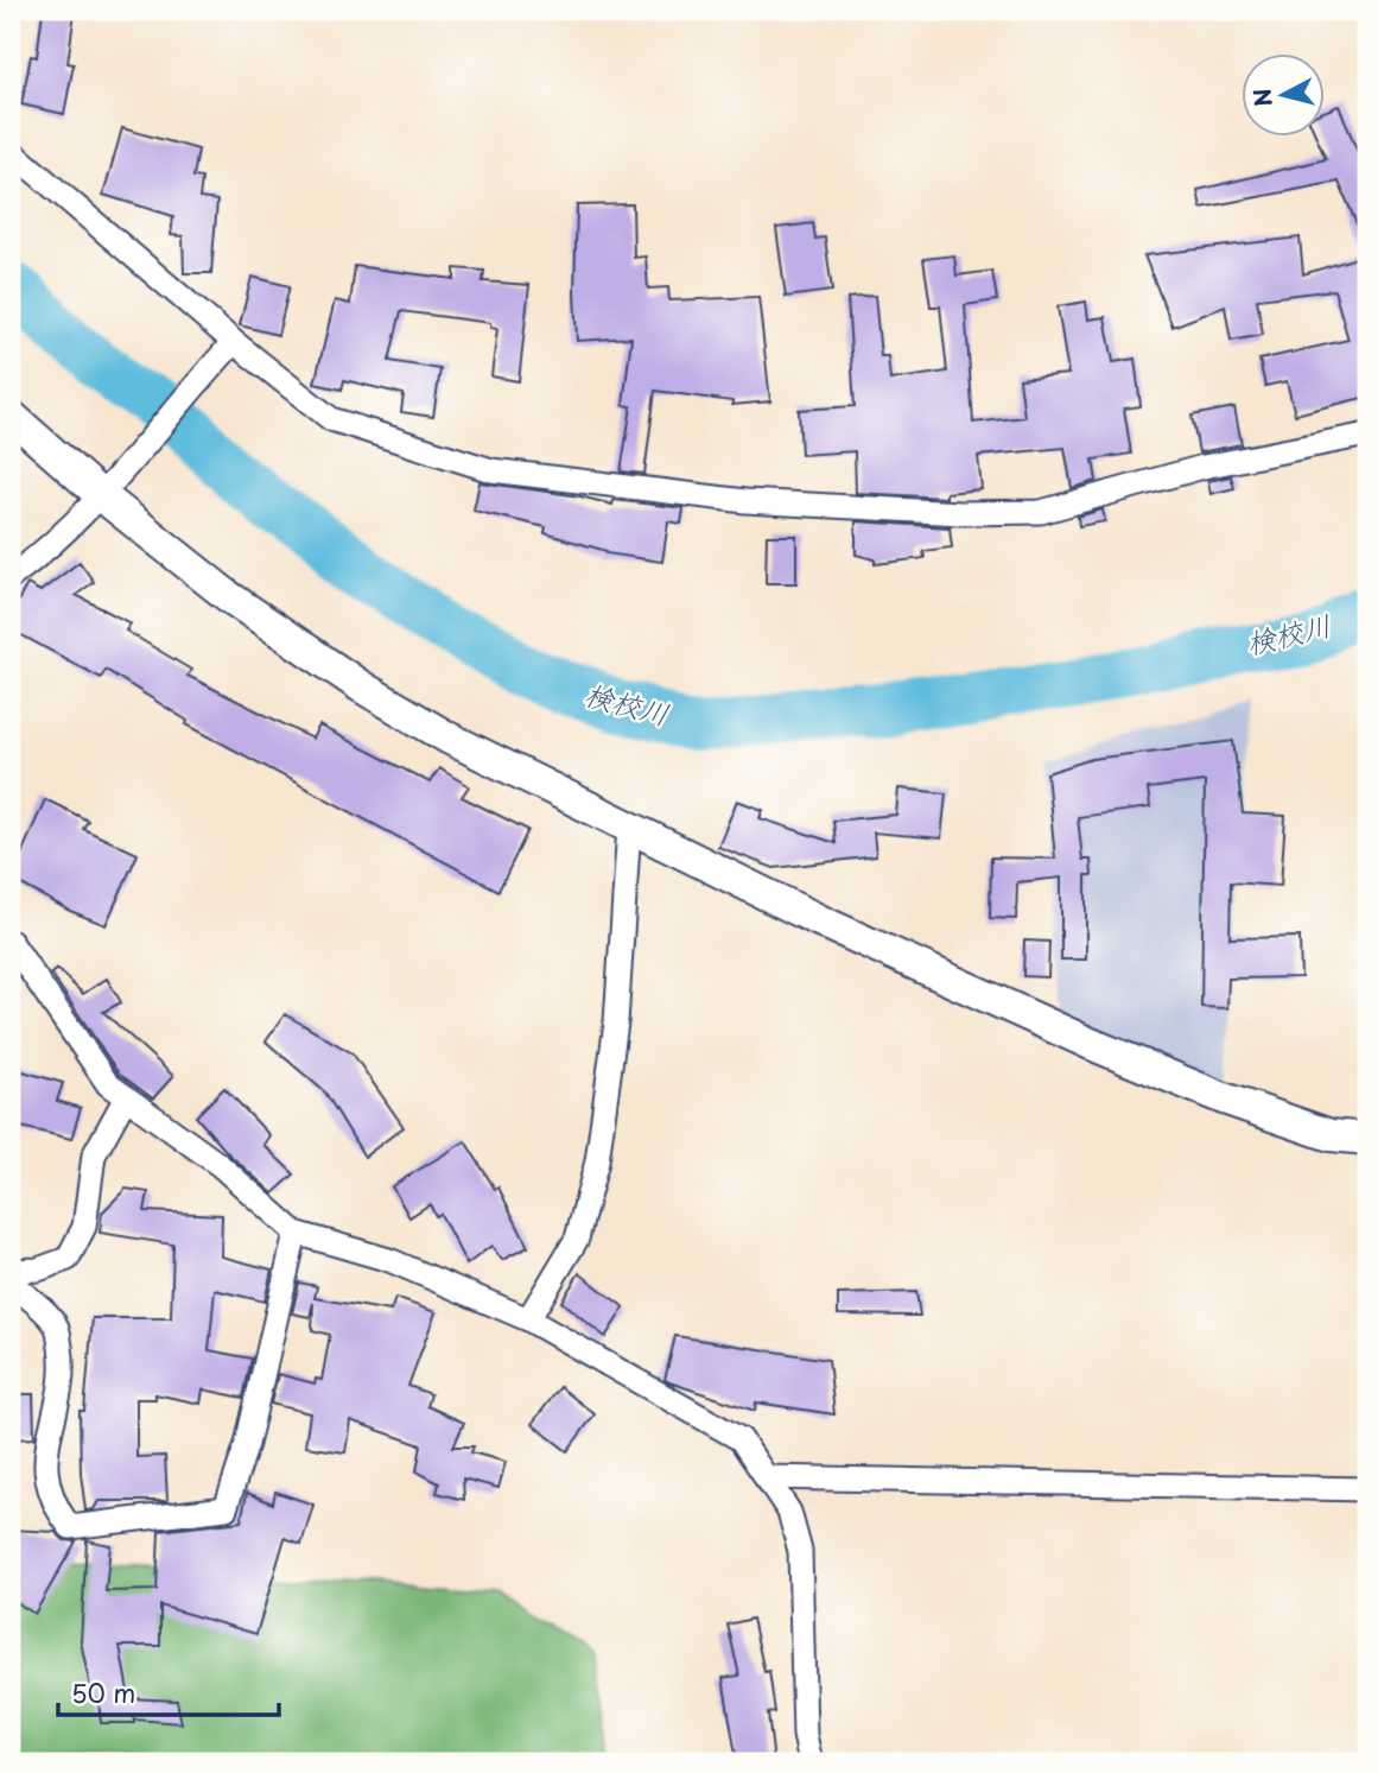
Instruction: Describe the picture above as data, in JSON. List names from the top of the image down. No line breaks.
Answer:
{"water":["検校川"],"scale_bar":"50 m","north":"left"}
